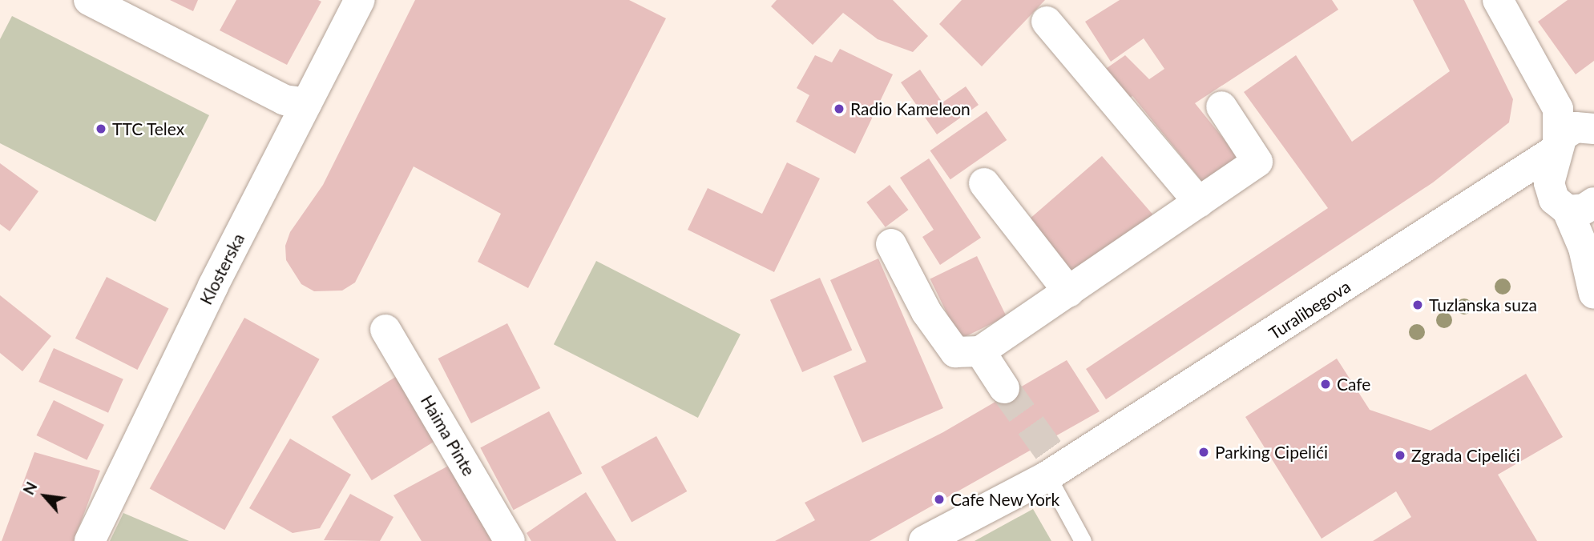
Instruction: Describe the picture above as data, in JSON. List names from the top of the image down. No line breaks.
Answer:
{"streets":{"street":["Klosterska","Turalibegova","Haima Pinte"]},"places":["Radio Kameleon","TTC Telex","Tuzlanska suza","Cafe","Parking Cipelići","Zgrada Cipelići","Cafe New York"],"north":"top left"}
